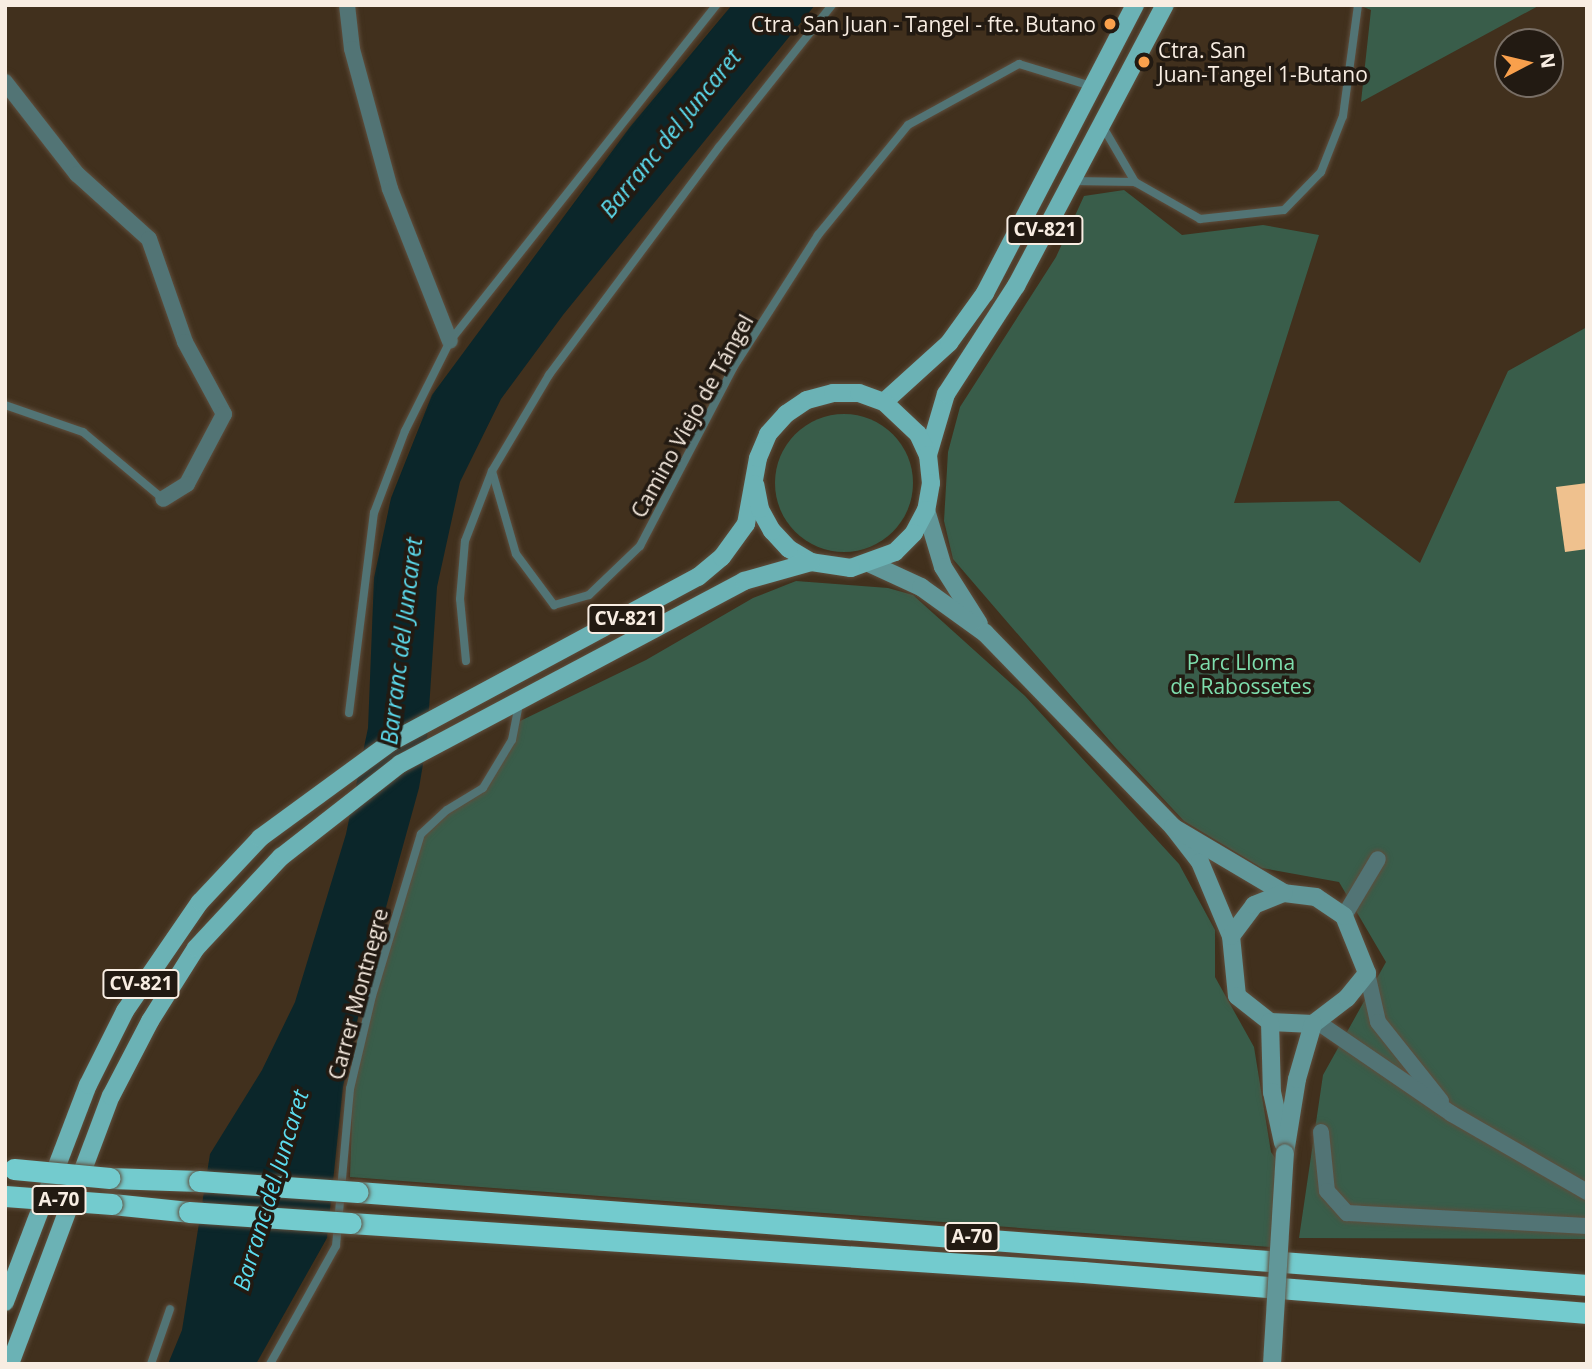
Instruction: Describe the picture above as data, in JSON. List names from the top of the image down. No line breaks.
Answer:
{"streets":{"highway":["A-70"],"main road":["CV-821"],"lane":["Camino Viejo de Tángel","Carrer Montnegre"]},"crossings":[["CV-821","Camino Viejo de Tángel"],["CV-821","Carrer Montnegre"]],"water":["Barranc del Juncaret"],"parks":["Parc Lloma de Rabossetes"],"places":["Ctra. San Juan - Tangel - fte. Butano","Ctra. San Juan-Tangel 1-Butano"],"north":"right"}
